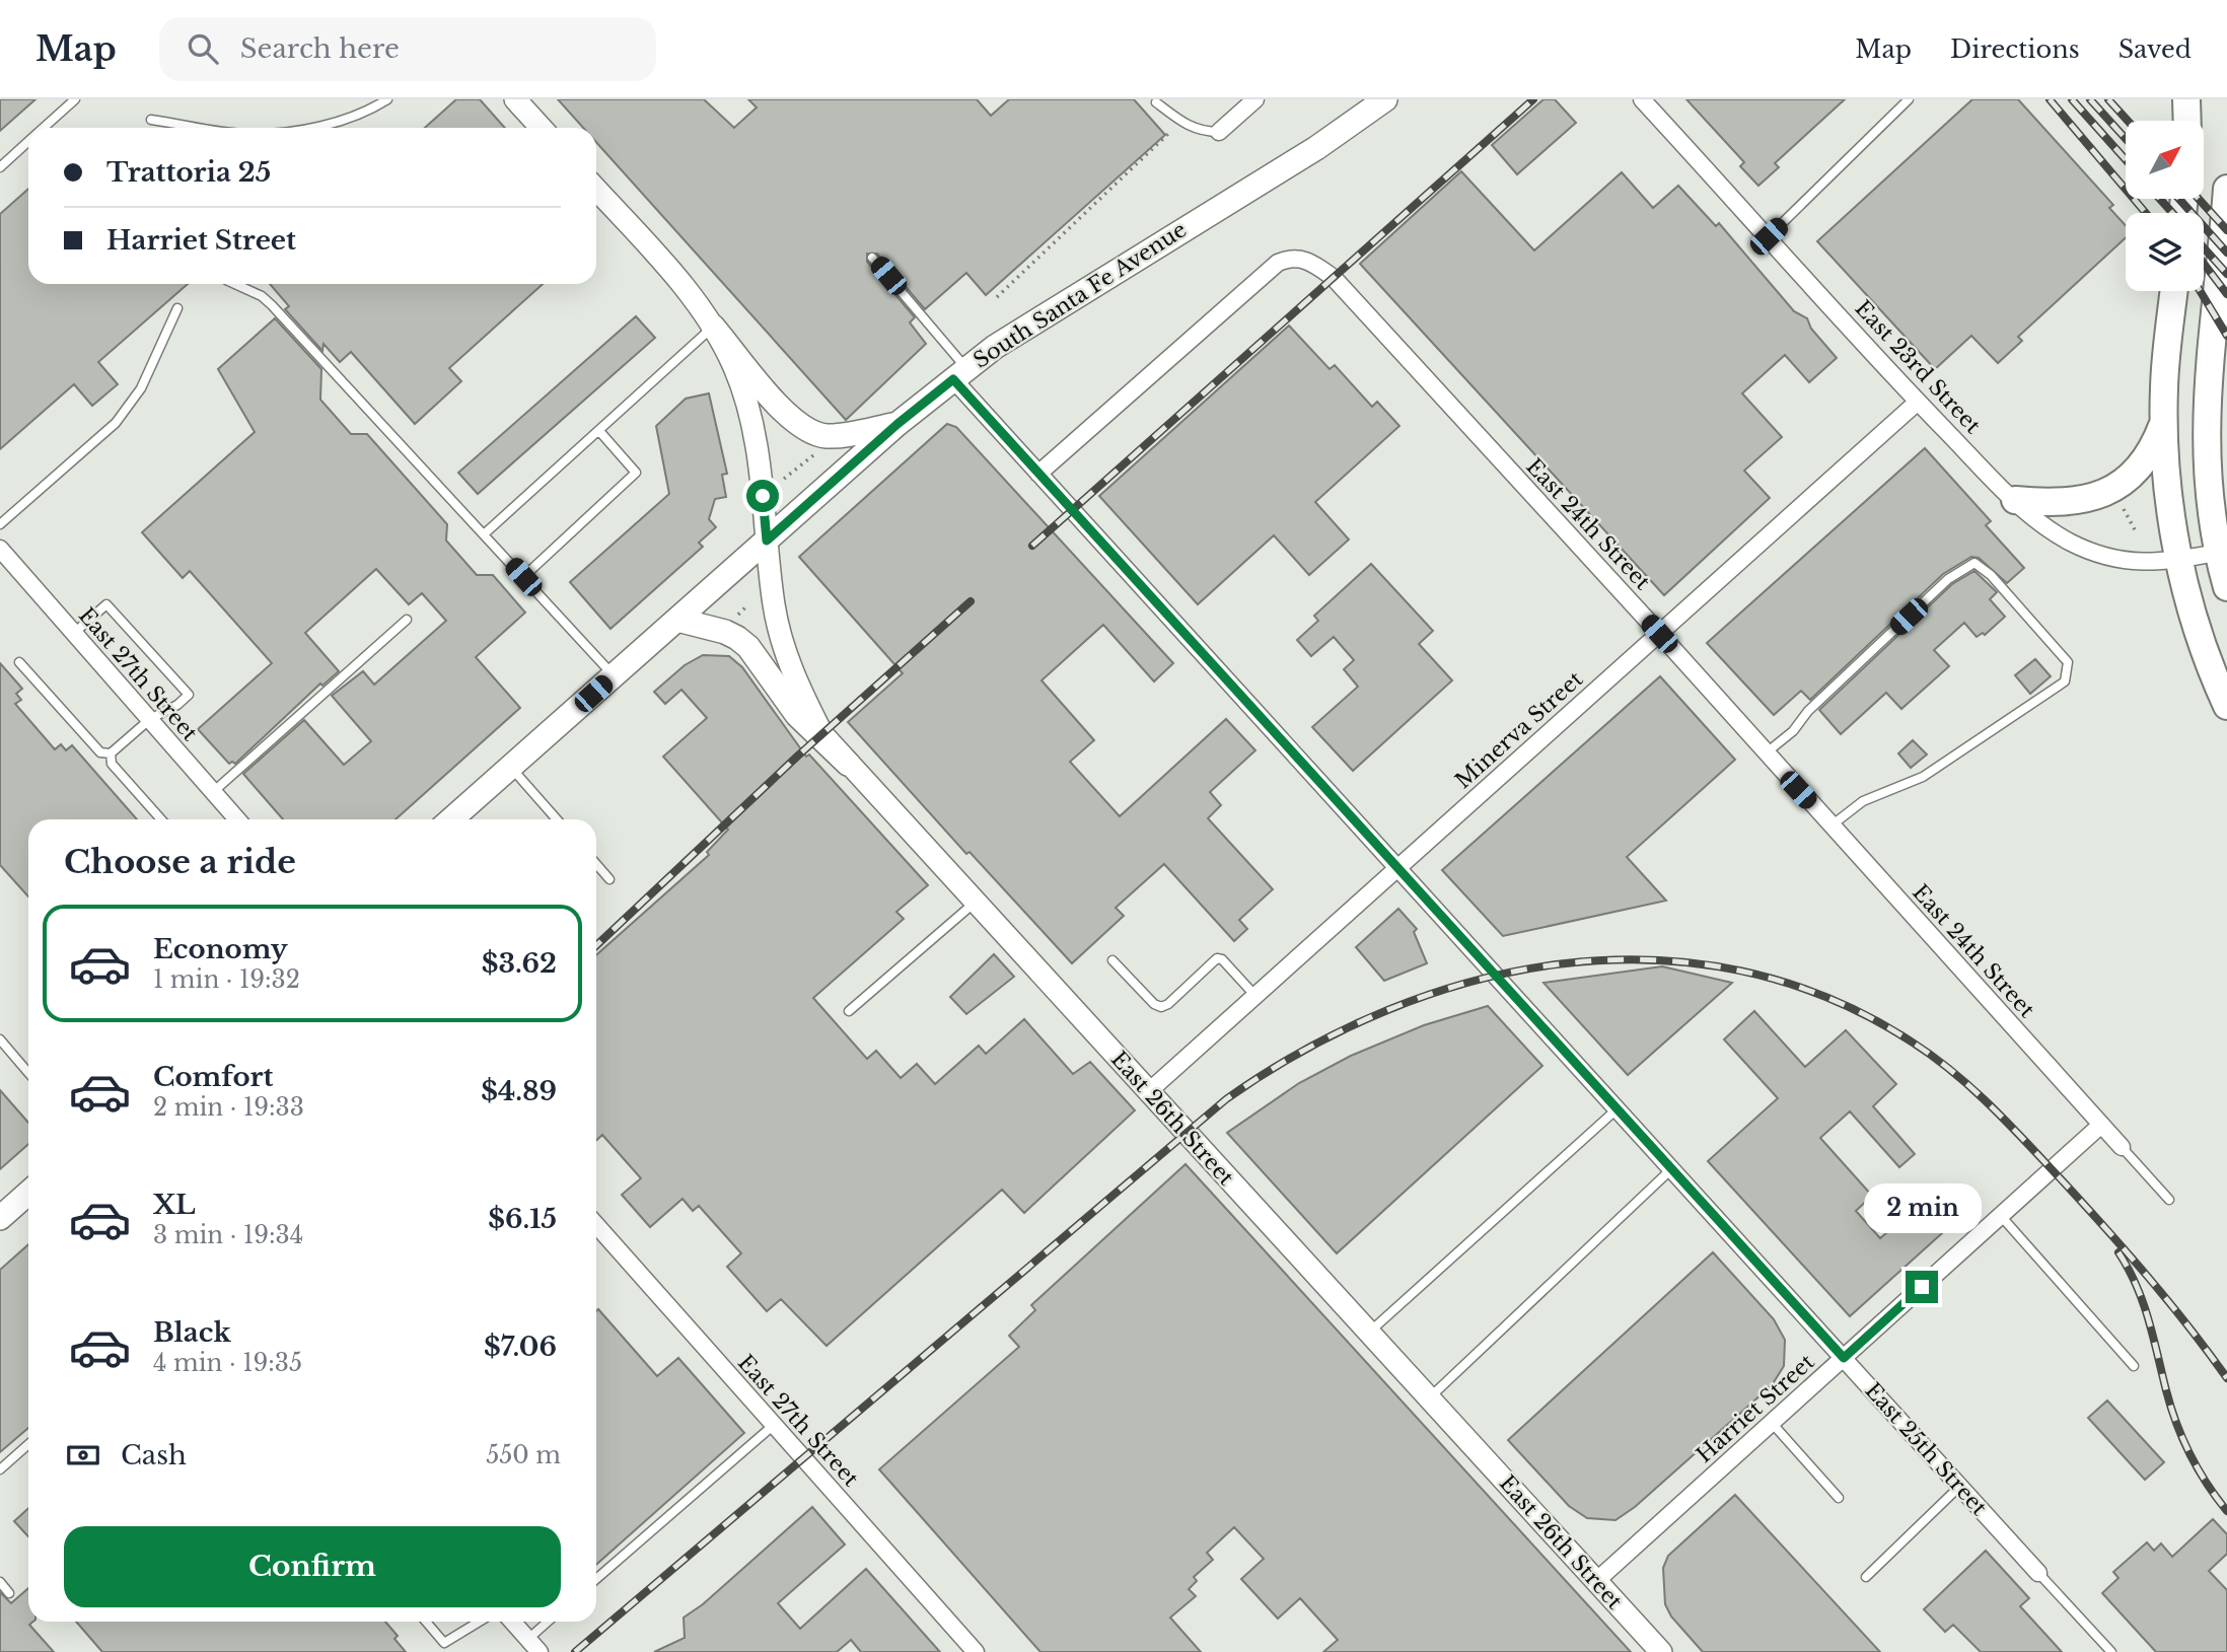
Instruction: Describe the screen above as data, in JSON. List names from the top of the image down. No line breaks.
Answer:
{"streets":{"main road":["South Santa Fe Avenue"],"street":["East 23rd Street","East 24th Street","East 27th Street","Minerva Street","East 26th Street","Harriet Street","East 25th Street"]},"crossings":[["South Santa Fe Avenue","East 26th Street"],["South Santa Fe Avenue","East 25th Street"],["East 23rd Street","Minerva Street"],["East 24th Street","Minerva Street"],["East 24th Street","Harriet Street"],["East 24th Street","East 25th Street"],["Minerva Street","East 26th Street"],["Minerva Street","East 25th Street"],["East 26th Street","Harriet Street"],["Harriet Street","East 25th Street"]],"north":"top right","page":{"header":"Map","search":"Search here","nav":["Map","Directions","Saved"],"banner":["Trattoria 25","Harriet Street"],"heading":"Choose a ride","list":[{"name":"Economy","note":"1 min · 19:32","value":"$3.62"},{"name":"Comfort","note":"2 min · 19:33","value":"$4.89"},{"name":"XL","note":"3 min · 19:34","value":"$6.15"},{"name":"Black","note":"4 min · 19:35","value":"$7.06"}],"bubble":"2 min","pay":["Cash","550 m"],"buttons":"Confirm"}}
